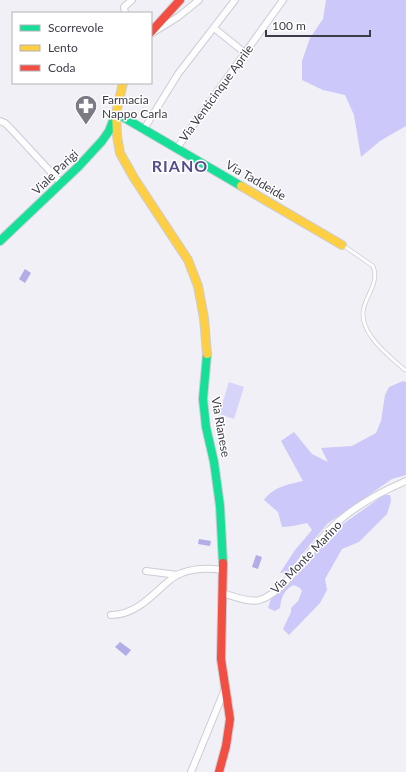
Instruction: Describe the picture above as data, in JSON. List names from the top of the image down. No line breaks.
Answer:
{"streets":{"main road":["Viale Parigi","Via Taddeide","Via Rianese"],"street":["Via Venticinque Aprile","Via Monte Marino"]},"crossings":[["Via Venticinque Aprile","Via Taddeide"],["Viale Parigi","Via Taddeide"],["Viale Parigi","Via Rianese"],["Via Taddeide","Via Rianese"],["Via Rianese","Via Monte Marino"]],"districts":["RIANO"],"places":{"pharmacy":["Farmacia Nappo Carla"]},"legend":["Scorrevole","Lento","Coda"],"scale_bar":"100 m"}
